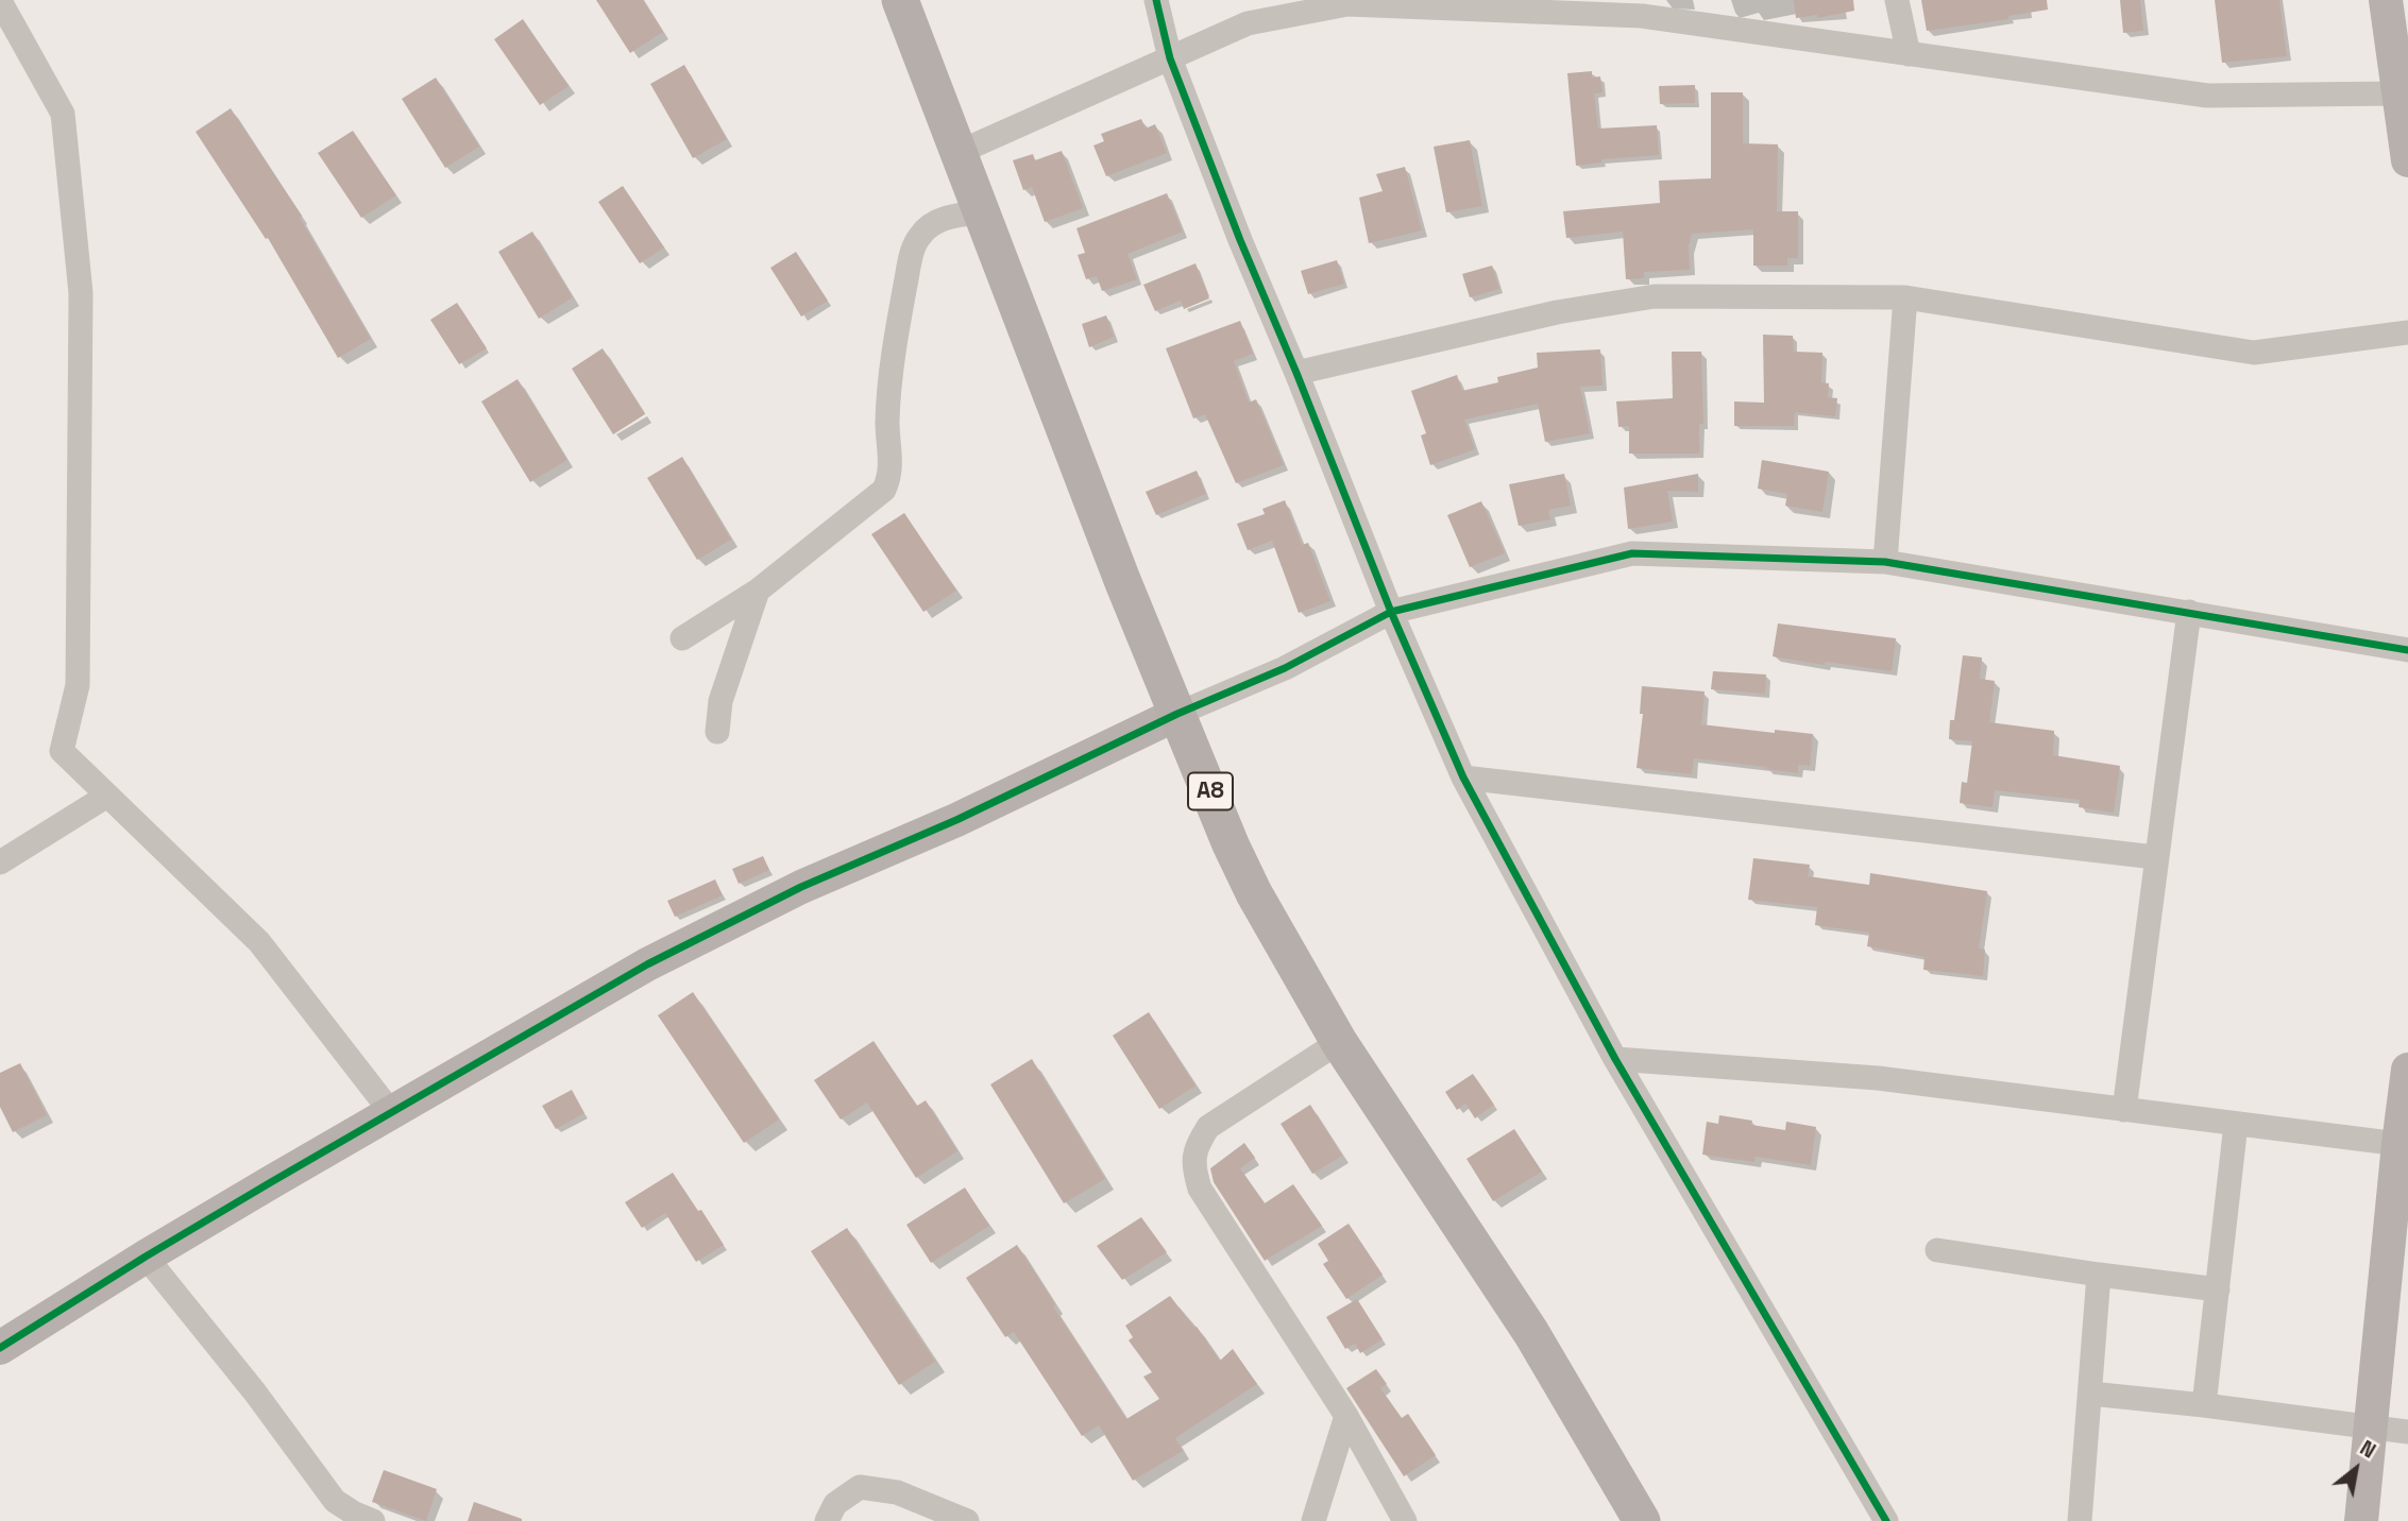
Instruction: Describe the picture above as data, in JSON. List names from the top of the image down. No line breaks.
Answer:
{"streets":{"main road":["A8"]},"north":"top right"}
